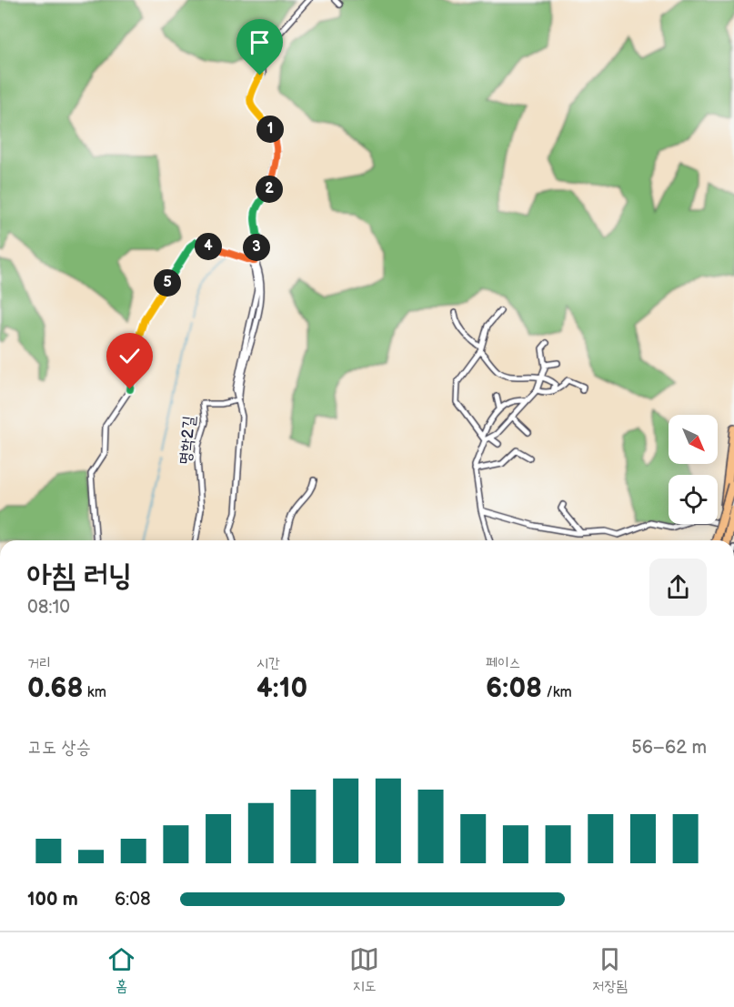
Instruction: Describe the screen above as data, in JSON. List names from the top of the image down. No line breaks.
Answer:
{"streets":{"street":["명학2길"]},"north":"bottom right","page":{"pins":["1","2","4","3","5"],"heading":["아침 러닝","08:10"],"stats":[["거리","0.68 km"],["시간","4:10"],["페이스","6:08 /km"]],"chart":["고도 상승","56–62 m"],"list":[{"name":"100 m","note":"6:08"}],"tabs":["홈","지도","저장됨"]}}
